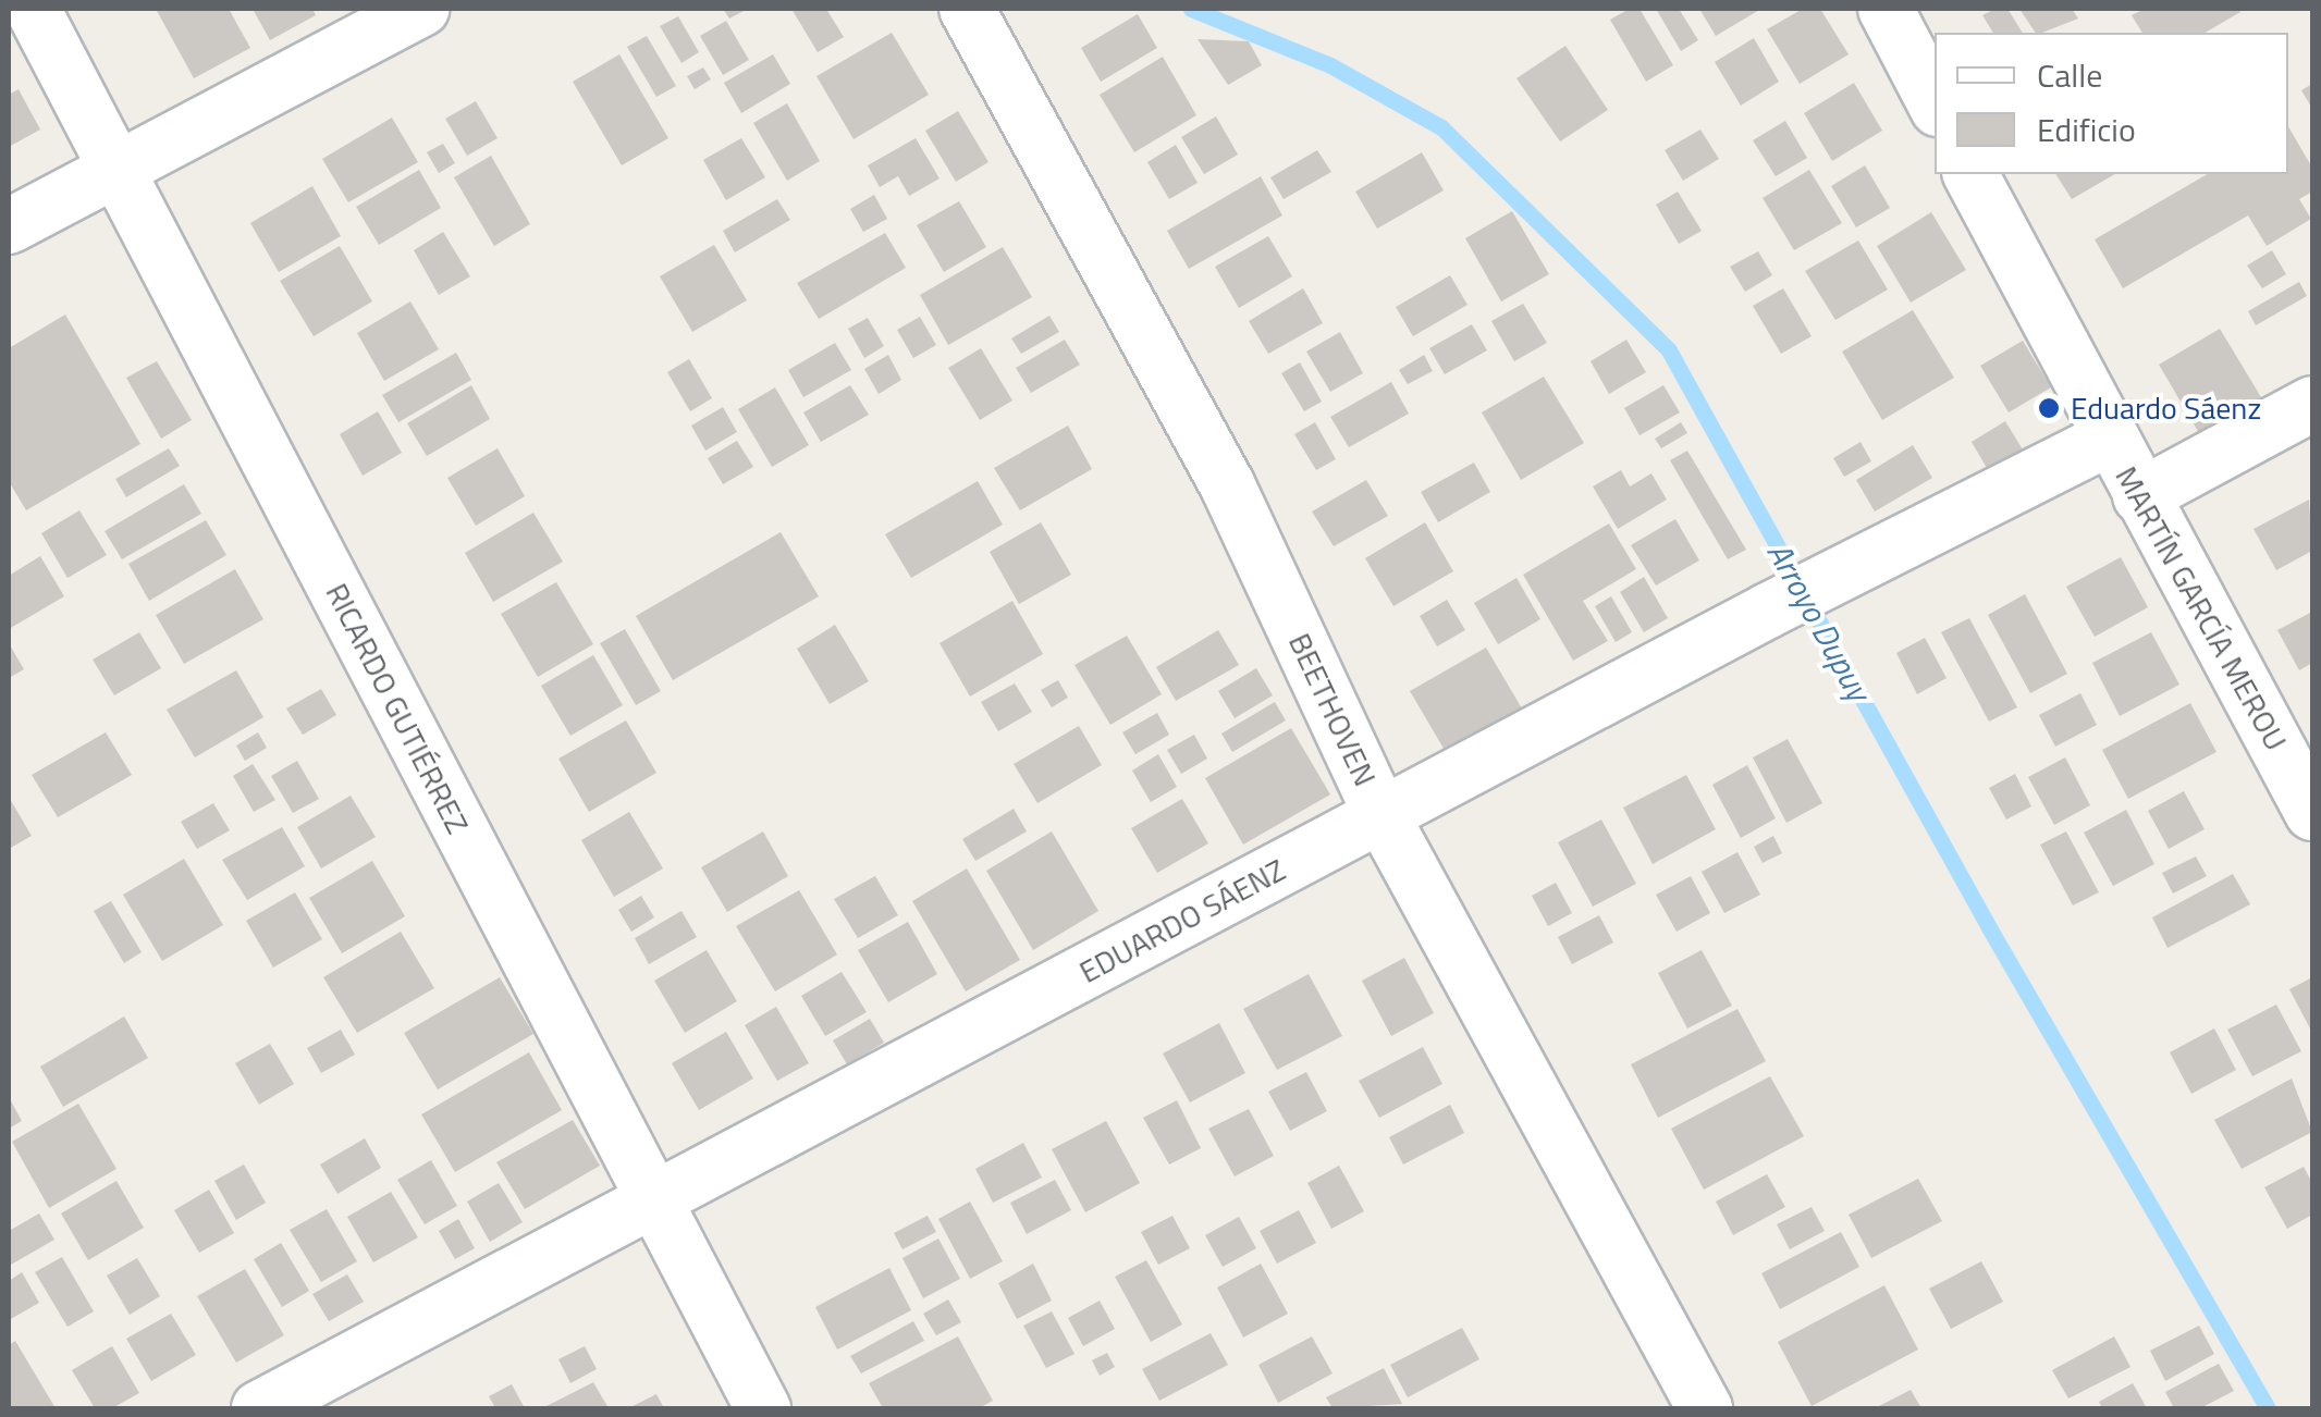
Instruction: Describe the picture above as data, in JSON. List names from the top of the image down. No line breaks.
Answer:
{"streets":{"street":["MARTÍN GARCÍA MEROU","RICARDO GUTIÉRREZ","BEETHOVEN","EDUARDO SÁENZ"]},"crossings":[["MARTÍN GARCÍA MEROU","EDUARDO SÁENZ"],["RICARDO GUTIÉRREZ","EDUARDO SÁENZ"],["BEETHOVEN","EDUARDO SÁENZ"]],"water":["Arroyo Dupuy"],"places":["Eduardo Sáenz"],"legend":["Calle","Edificio"]}
